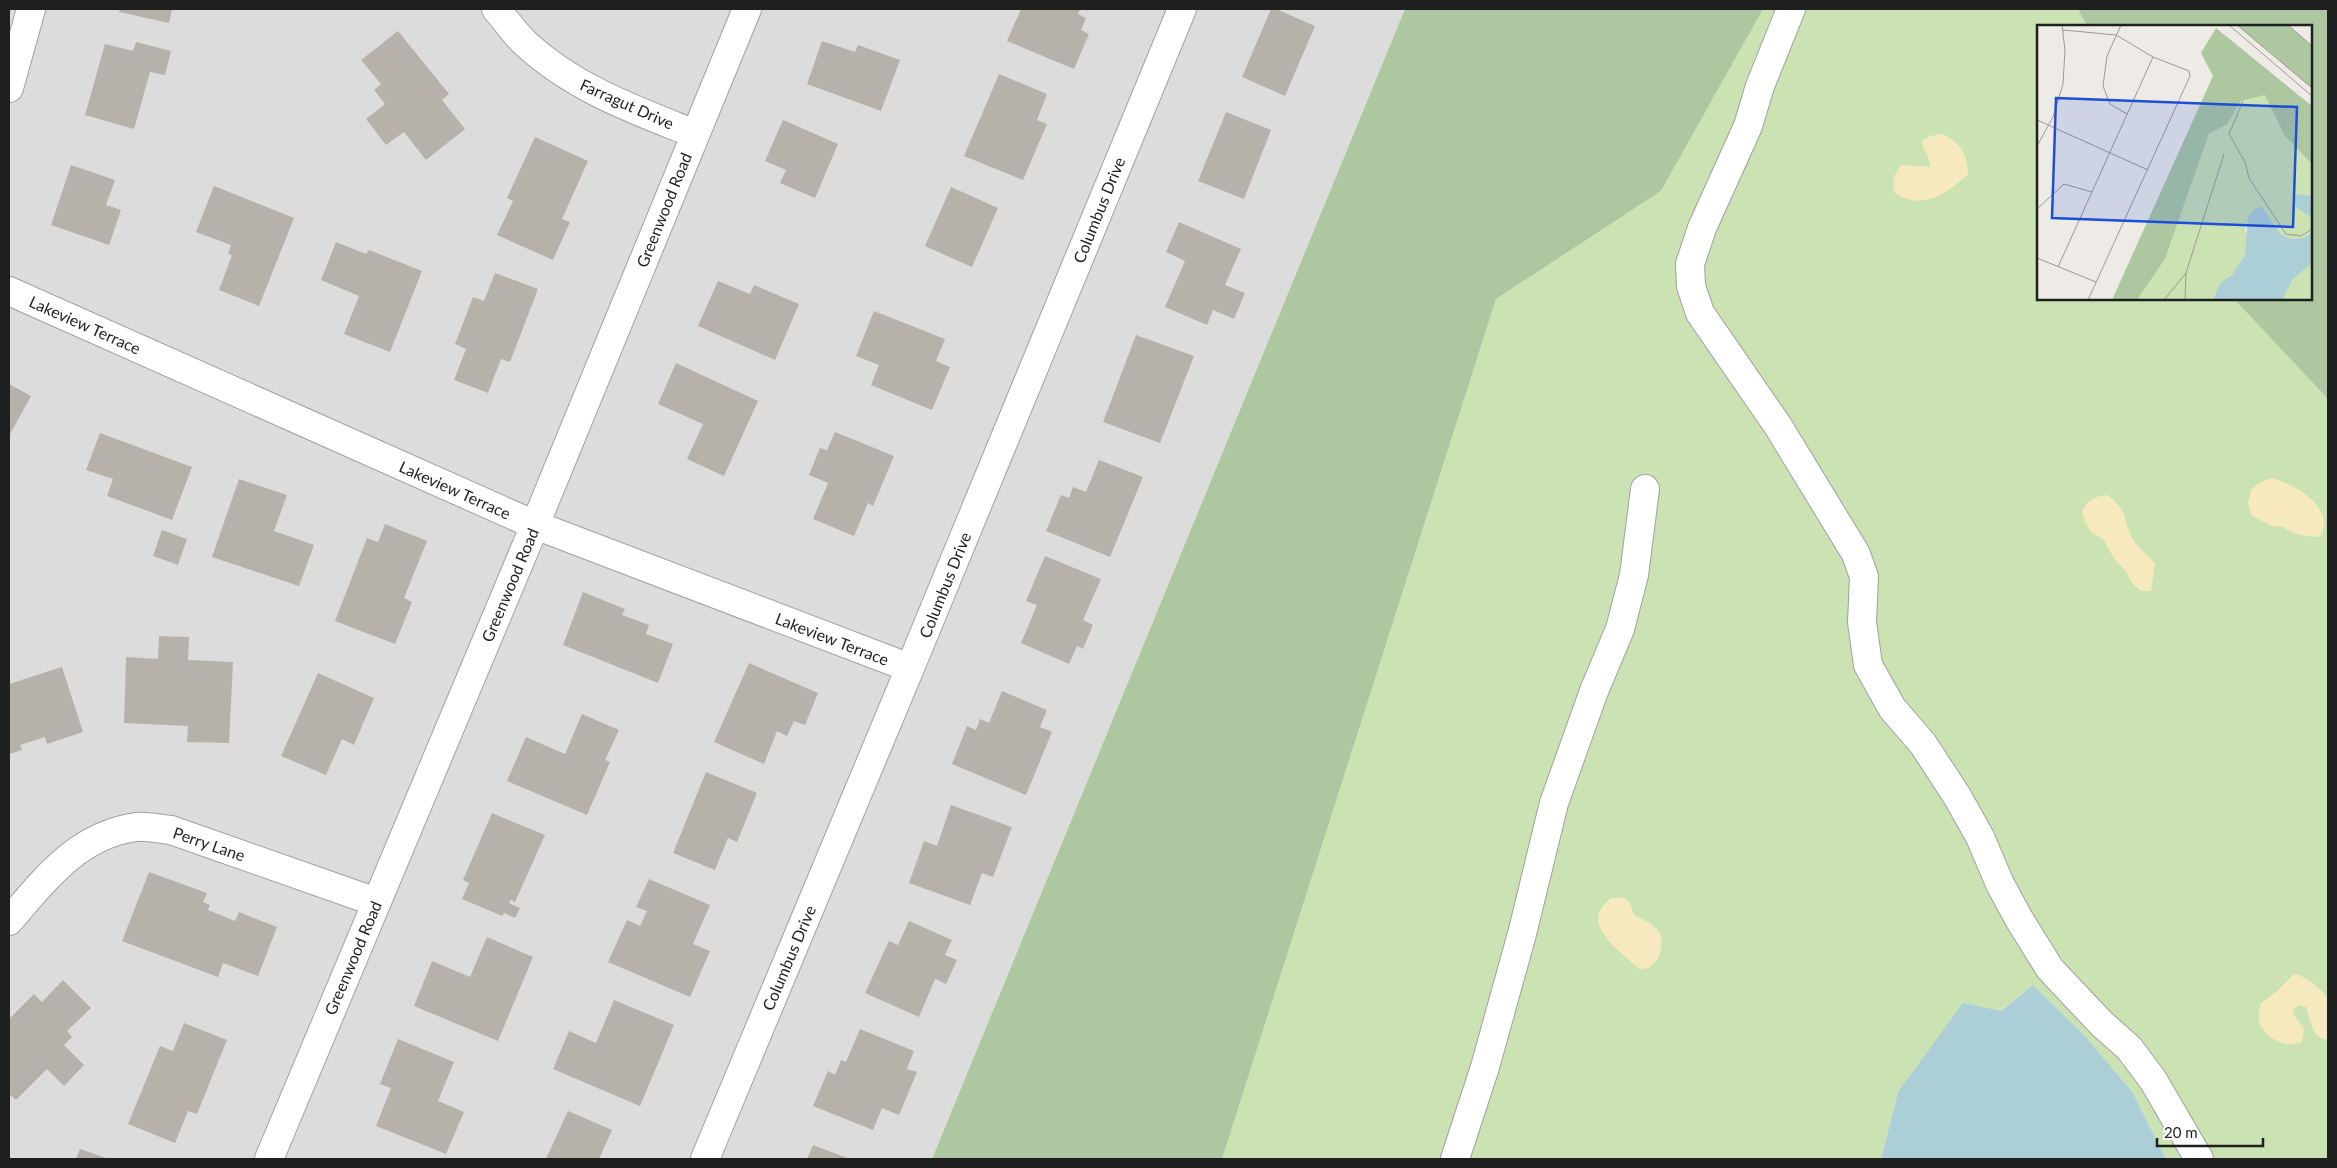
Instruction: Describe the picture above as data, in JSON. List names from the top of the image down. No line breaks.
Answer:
{"streets":{"street":["Farragut Drive","Greenwood Road","Columbus Drive","Lakeview Terrace","Perry Lane"]},"crossings":[["Farragut Drive","Greenwood Road"],["Greenwood Road","Lakeview Terrace"],["Greenwood Road","Perry Lane"],["Columbus Drive","Lakeview Terrace"]],"scale_bar":"20 m"}
